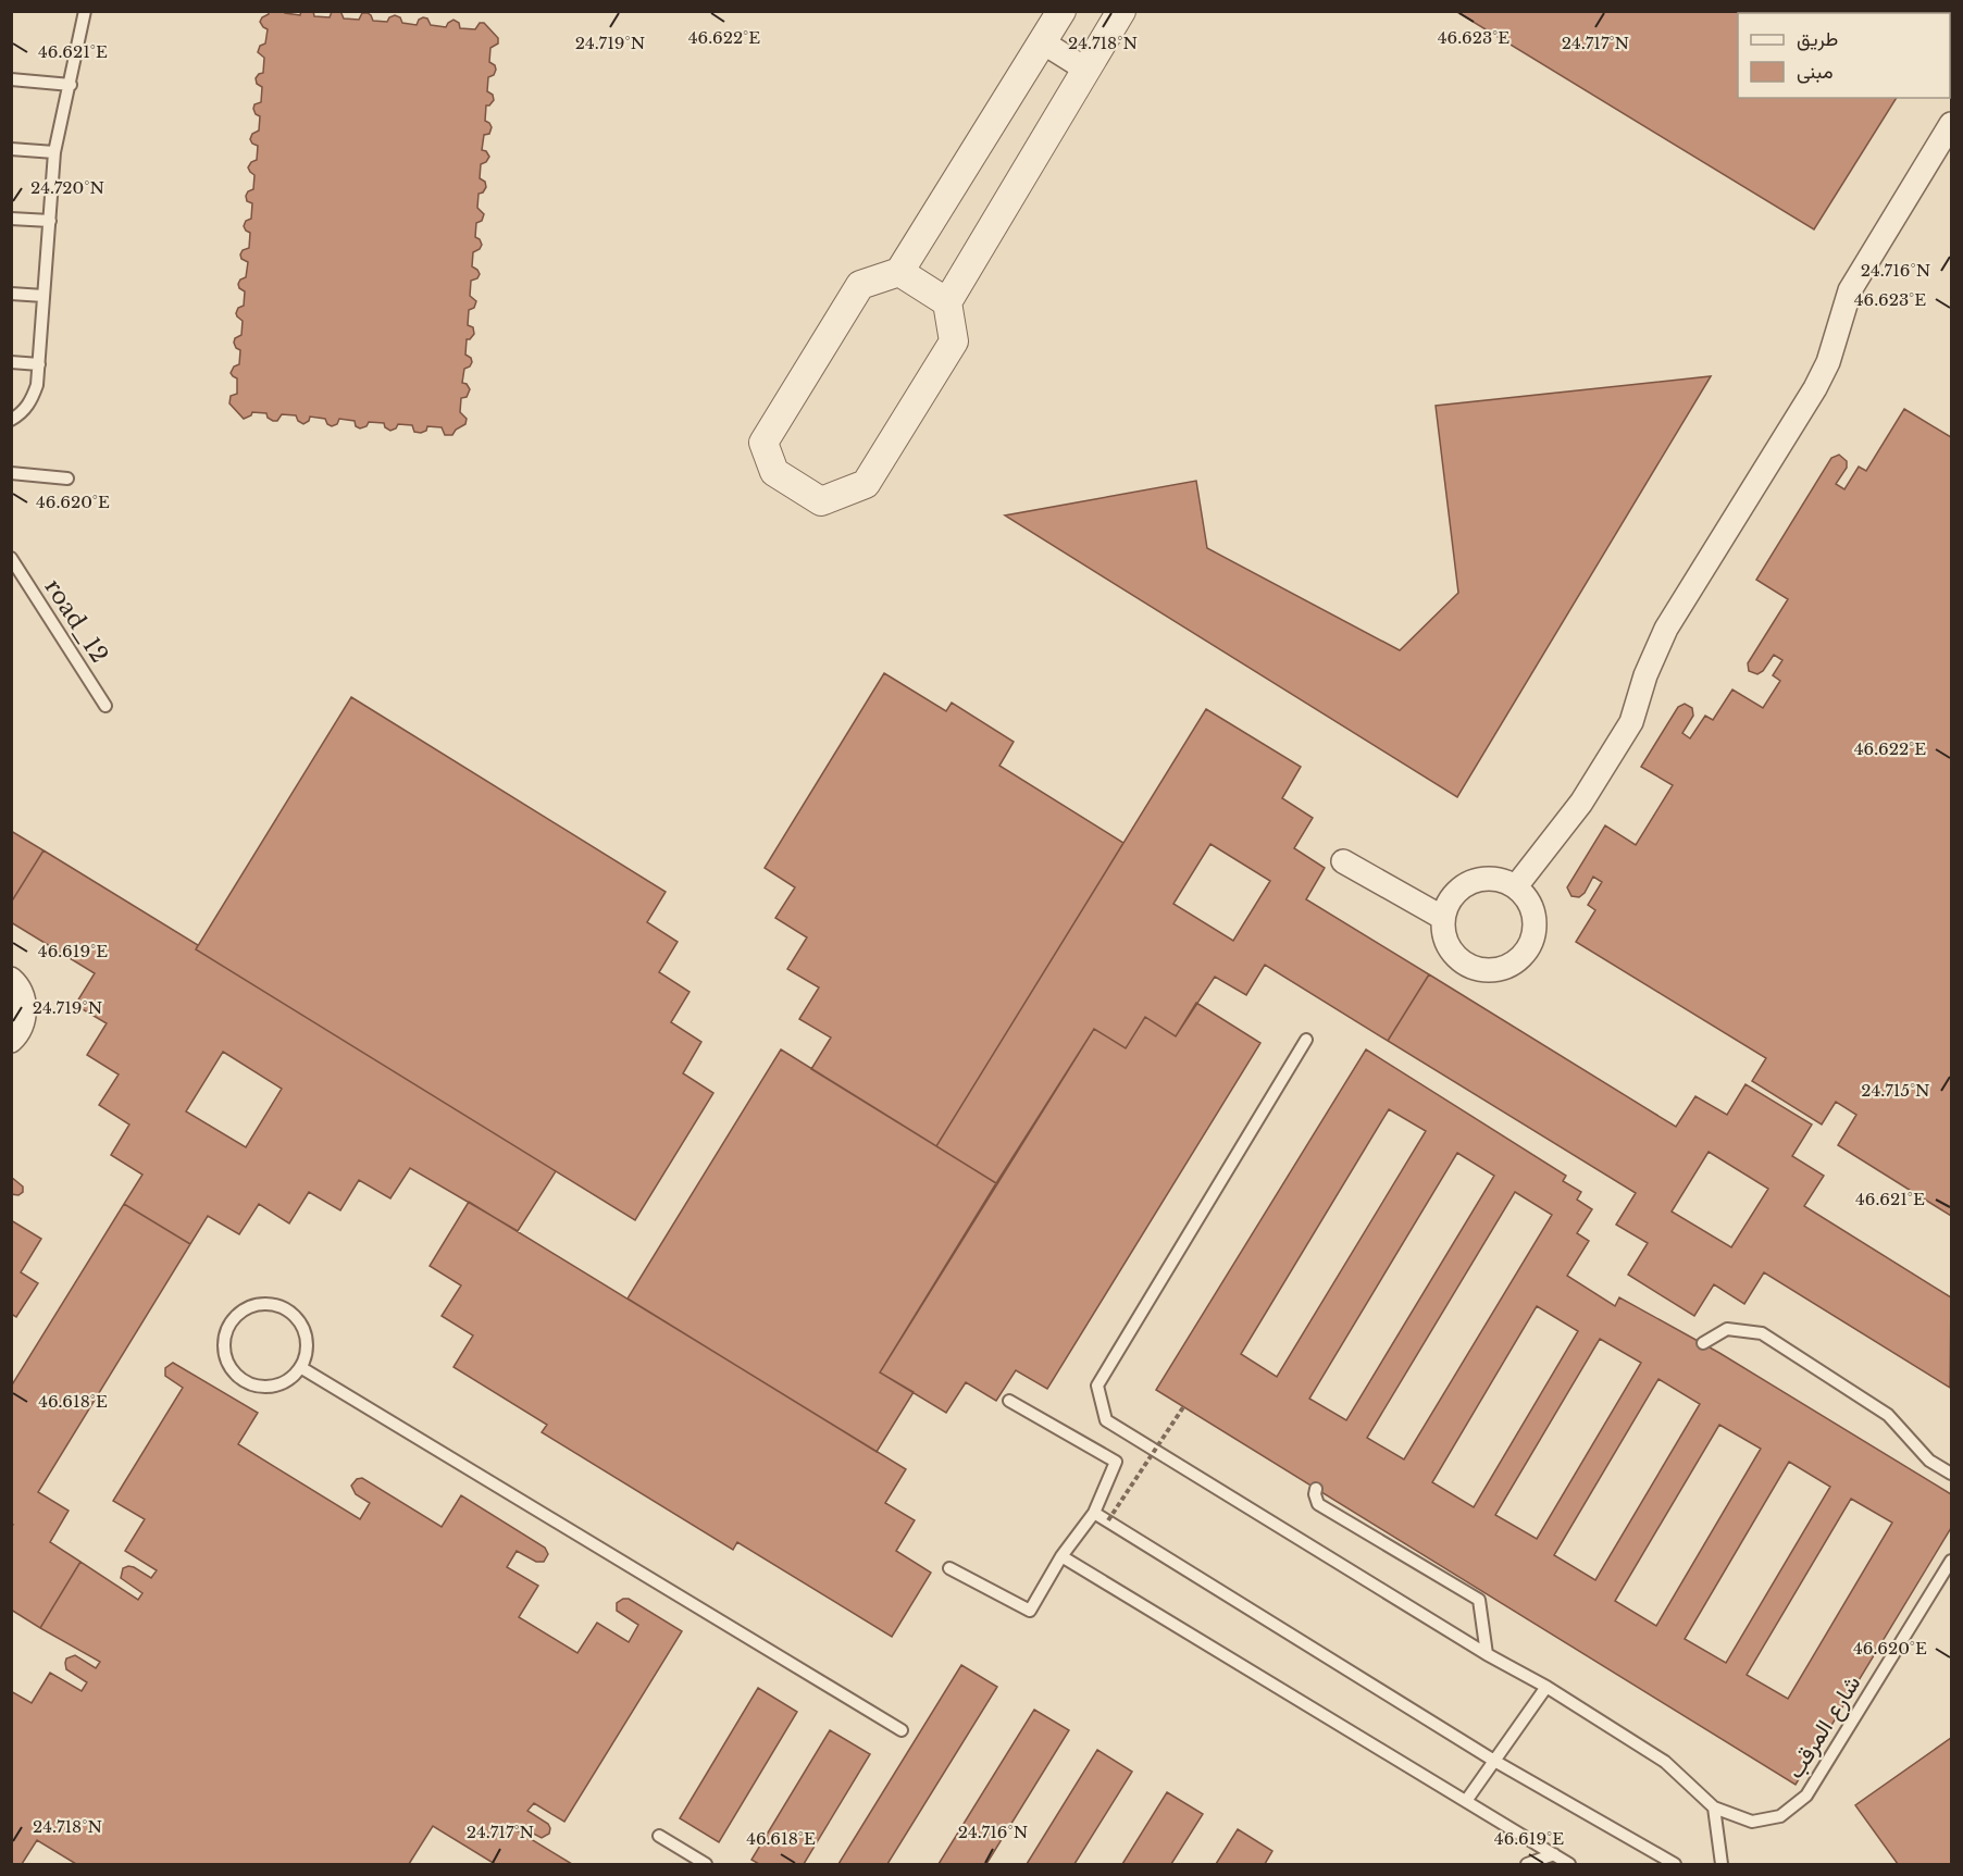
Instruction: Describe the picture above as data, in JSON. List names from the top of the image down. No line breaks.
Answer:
{"streets":{"lane":["road_12","شارع المرقب"]},"legend":["طريق","مبنى"],"coordinates":["46.622°E","46.623°E","24.719°N","24.718°N","24.717°N","46.621°E","24.720°N","24.716°N","46.620°E","46.619°E","24.715°N","46.618°E"]}
